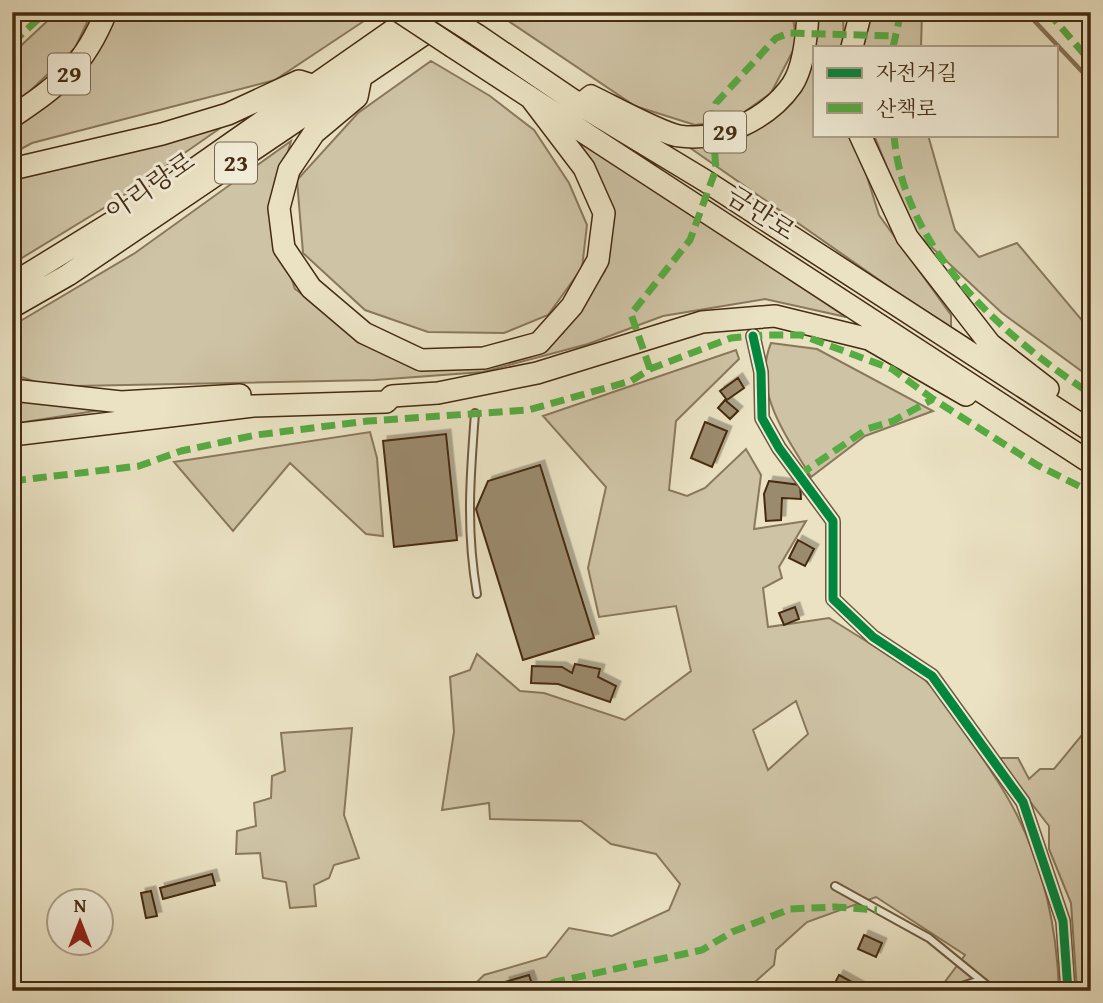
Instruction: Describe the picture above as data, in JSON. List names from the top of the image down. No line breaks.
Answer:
{"streets":{"highway":["29","23","아리랑로","금만로"]},"crossings":[["29","금만로"]],"legend":["자전거길","산책로"],"north":"top"}
